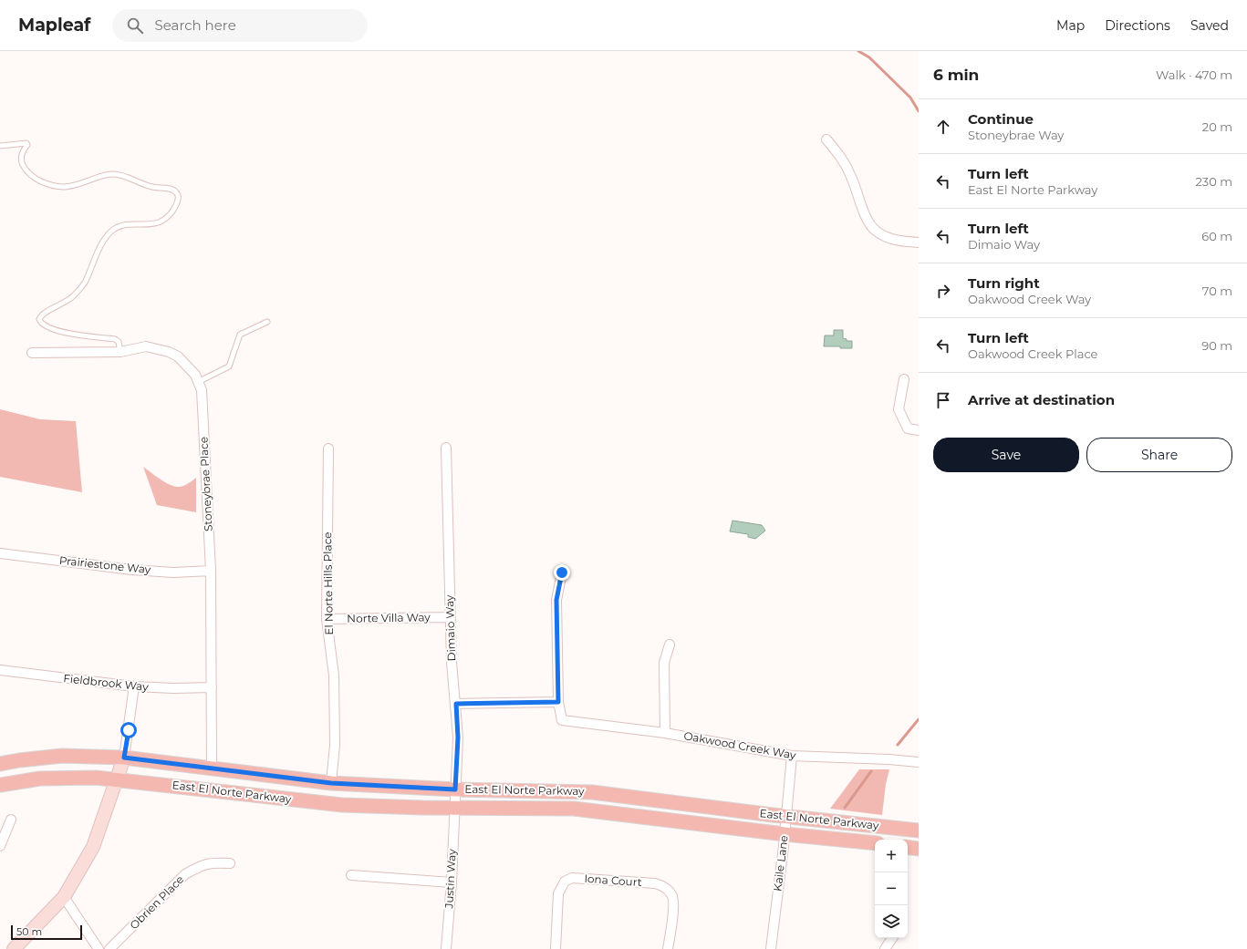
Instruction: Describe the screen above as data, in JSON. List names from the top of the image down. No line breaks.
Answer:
{"streets":{"main road":["East El Norte Parkway"],"street":["Stoneybrae Place","Prairiestone Way","El Norte Hills Place","Norte Villa Way","Dimaio Way","Fieldbrook Way","Oakwood Creek Way","Kaile Lane","Justin Way","Iona Court","Obrien Place"]},"crossings":[["Stoneybrae Place","Prairiestone Way"],["Stoneybrae Place","Fieldbrook Way"],["Stoneybrae Place","East El Norte Parkway"],["El Norte Hills Place","Norte Villa Way"],["El Norte Hills Place","East El Norte Parkway"],["Norte Villa Way","Dimaio Way"],["Dimaio Way","East El Norte Parkway"],["Dimaio Way","Justin Way"],["Oakwood Creek Way","Kaile Lane"],["East El Norte Parkway","Kaile Lane"],["East El Norte Parkway","Justin Way"]],"scale_bar":"50 m","page":{"header":"Mapleaf","search":"Search here","nav":["Map","Directions","Saved"],"heading":["6 min","Walk · 470 m"],"list":[["Continue","Stoneybrae Way","20 m"],["Turn left","East El Norte Parkway","230 m"],["Turn left","Dimaio Way","60 m"],["Turn right","Oakwood Creek Way","70 m"],["Turn left","Oakwood Creek Place","90 m"],"Arrive at destination"],"buttons":["Save","Share"],"map_buttons":["+","−"],"scale":"50 m"}}
